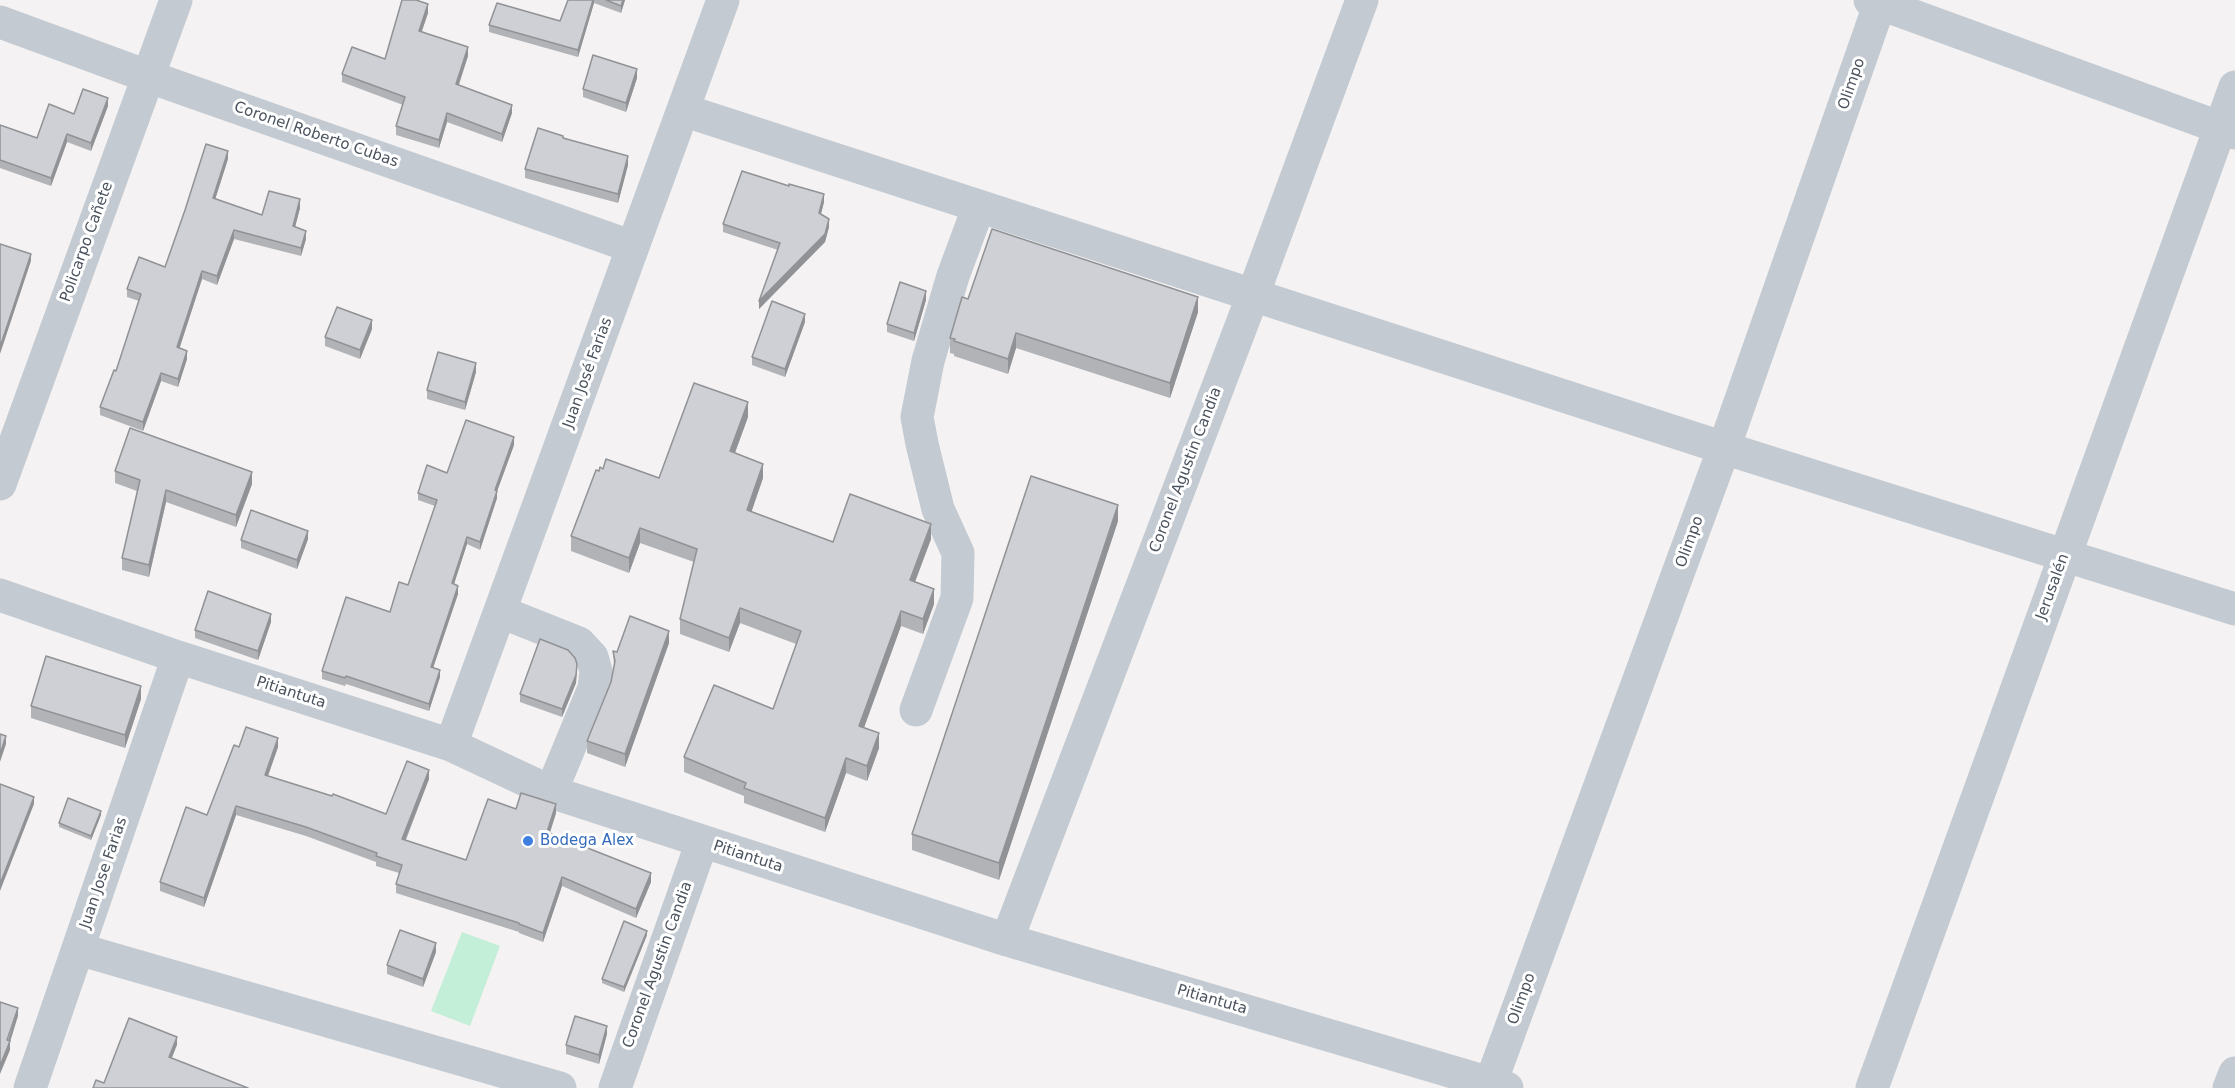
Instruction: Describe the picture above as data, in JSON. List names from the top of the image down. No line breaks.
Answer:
{"streets":{"street":["Olimpo","Coronel Roberto Cubas","Policarpo Cañete","Juan José Farias","Coronel Agustin Candia","Jerusalén","Pitiantuta","Juan Jose Farias"]},"crossings":[["Olimpo","Pitiantuta"],["Coronel Roberto Cubas","Policarpo Cañete"],["Coronel Roberto Cubas","Juan José Farias"],["Juan José Farias","Pitiantuta"],["Coronel Agustin Candia","Pitiantuta"],["Pitiantuta","Juan Jose Farias"]],"places":["Bodega Alex"]}
